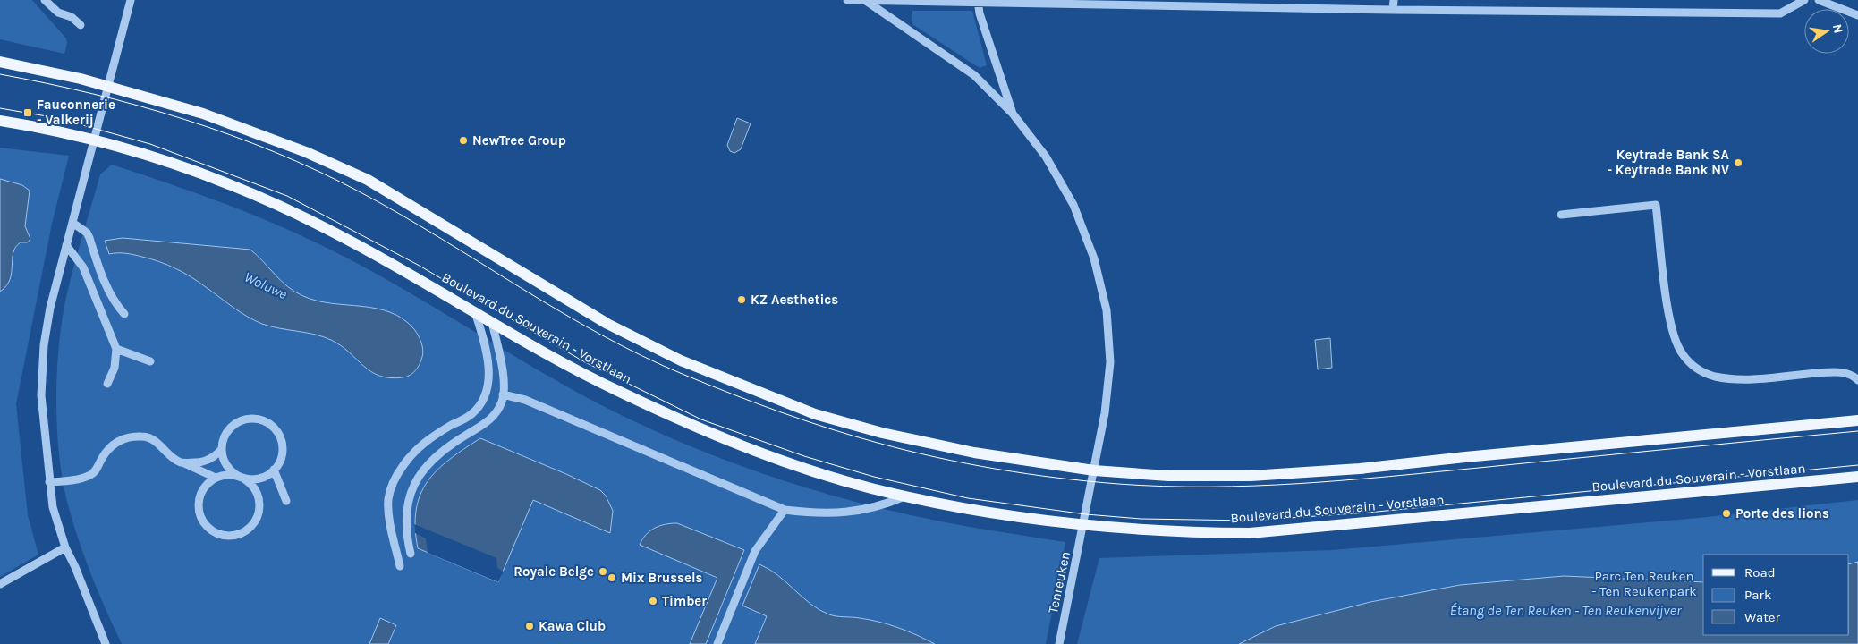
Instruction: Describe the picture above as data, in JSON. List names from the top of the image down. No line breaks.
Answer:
{"streets":{"main road":["Boulevard du Souverain - Vorstlaan"],"street":["Tenreuken"]},"crossings":[["Boulevard du Souverain - Vorstlaan","Tenreuken"]],"water":["Woluwe","Étang de Ten Reuken - Ten Reukenvijver"],"parks":["Parc Ten Reuken - Ten Reukenpark"],"places":{"transit":["Fauconnerie - Valkerij"],"other":["NewTree Group","Keytrade Bank SA - Keytrade Bank NV","KZ Aesthetics","Porte des lions","Royale Belge","Mix Brussels","Timber","Kawa Club"]},"legend":["Road","Park","Water"],"north":"right"}
